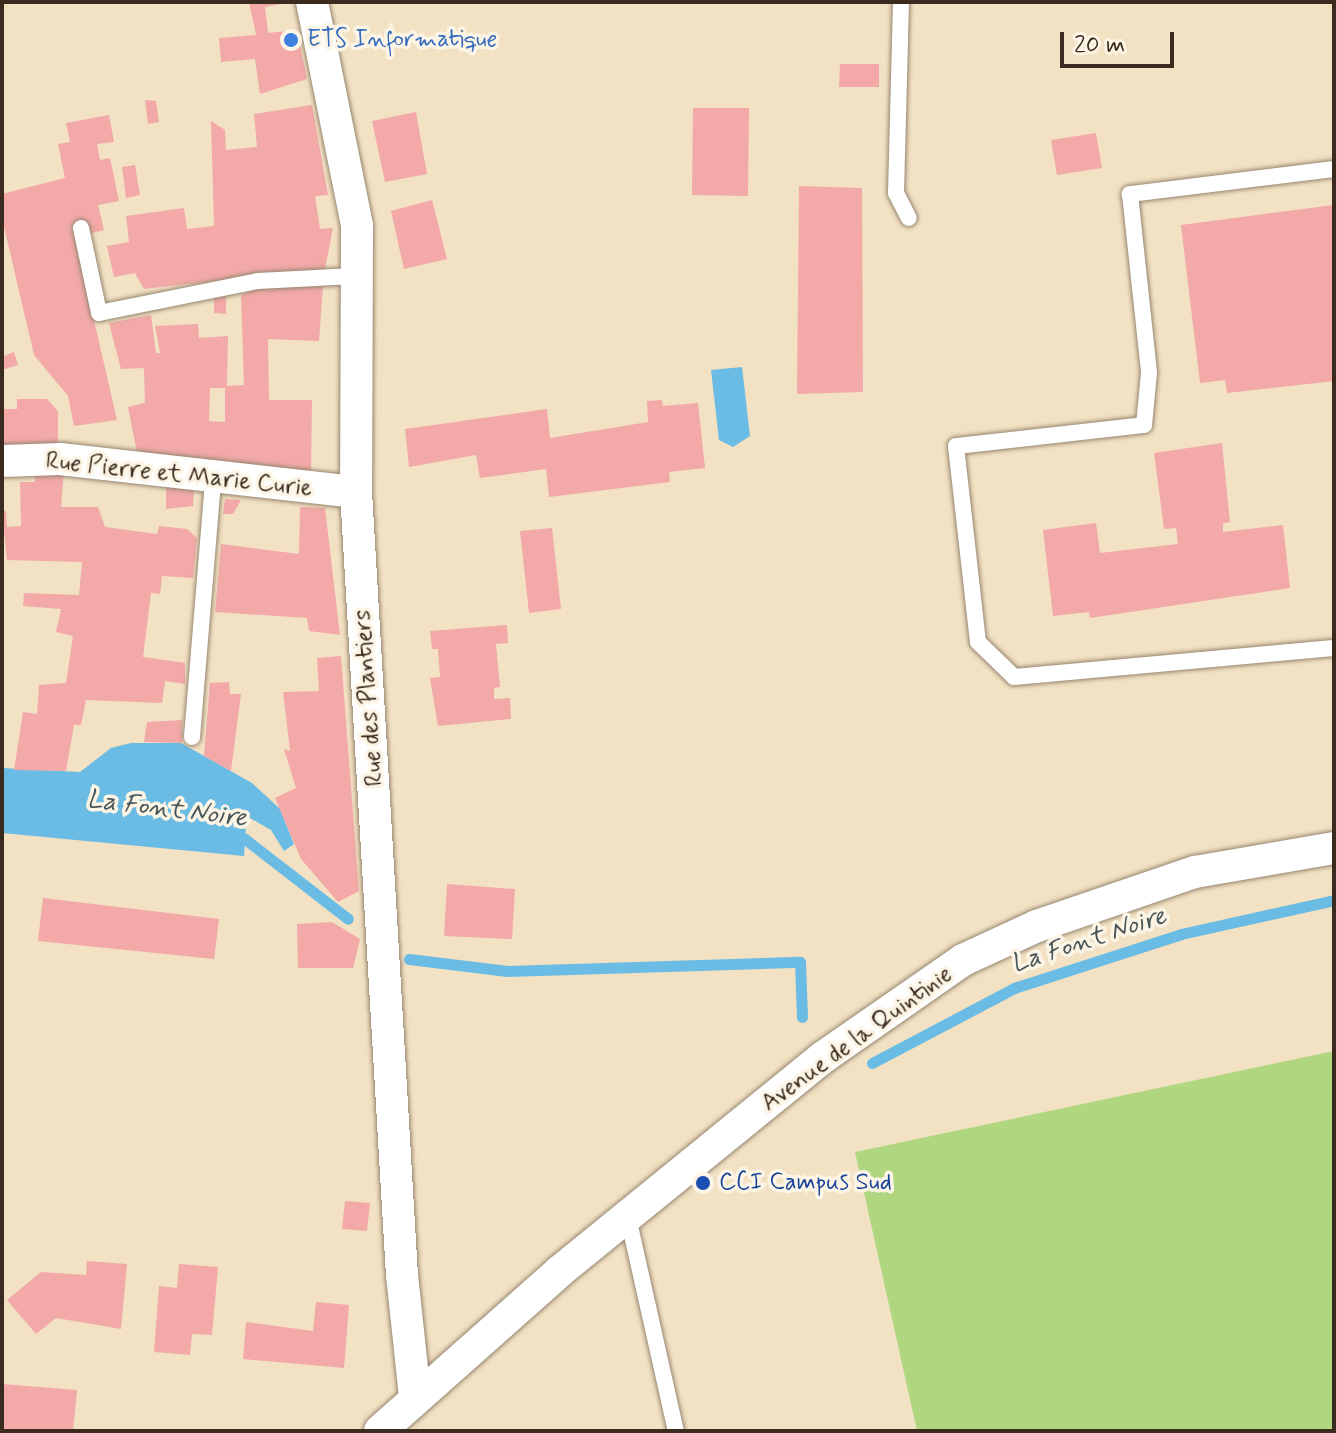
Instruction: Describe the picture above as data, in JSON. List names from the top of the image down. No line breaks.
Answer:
{"streets":{"street":["Rue Pierre et Marie Curie","Rue des Plantiers","Avenue de la Quintinie"]},"crossings":[["Rue Pierre et Marie Curie","Rue des Plantiers"],["Rue des Plantiers","Avenue de la Quintinie"]],"water":["La Font Noire"],"places":["ETS Informatique","CCI Campus Sud"],"scale_bar":"20 m"}
